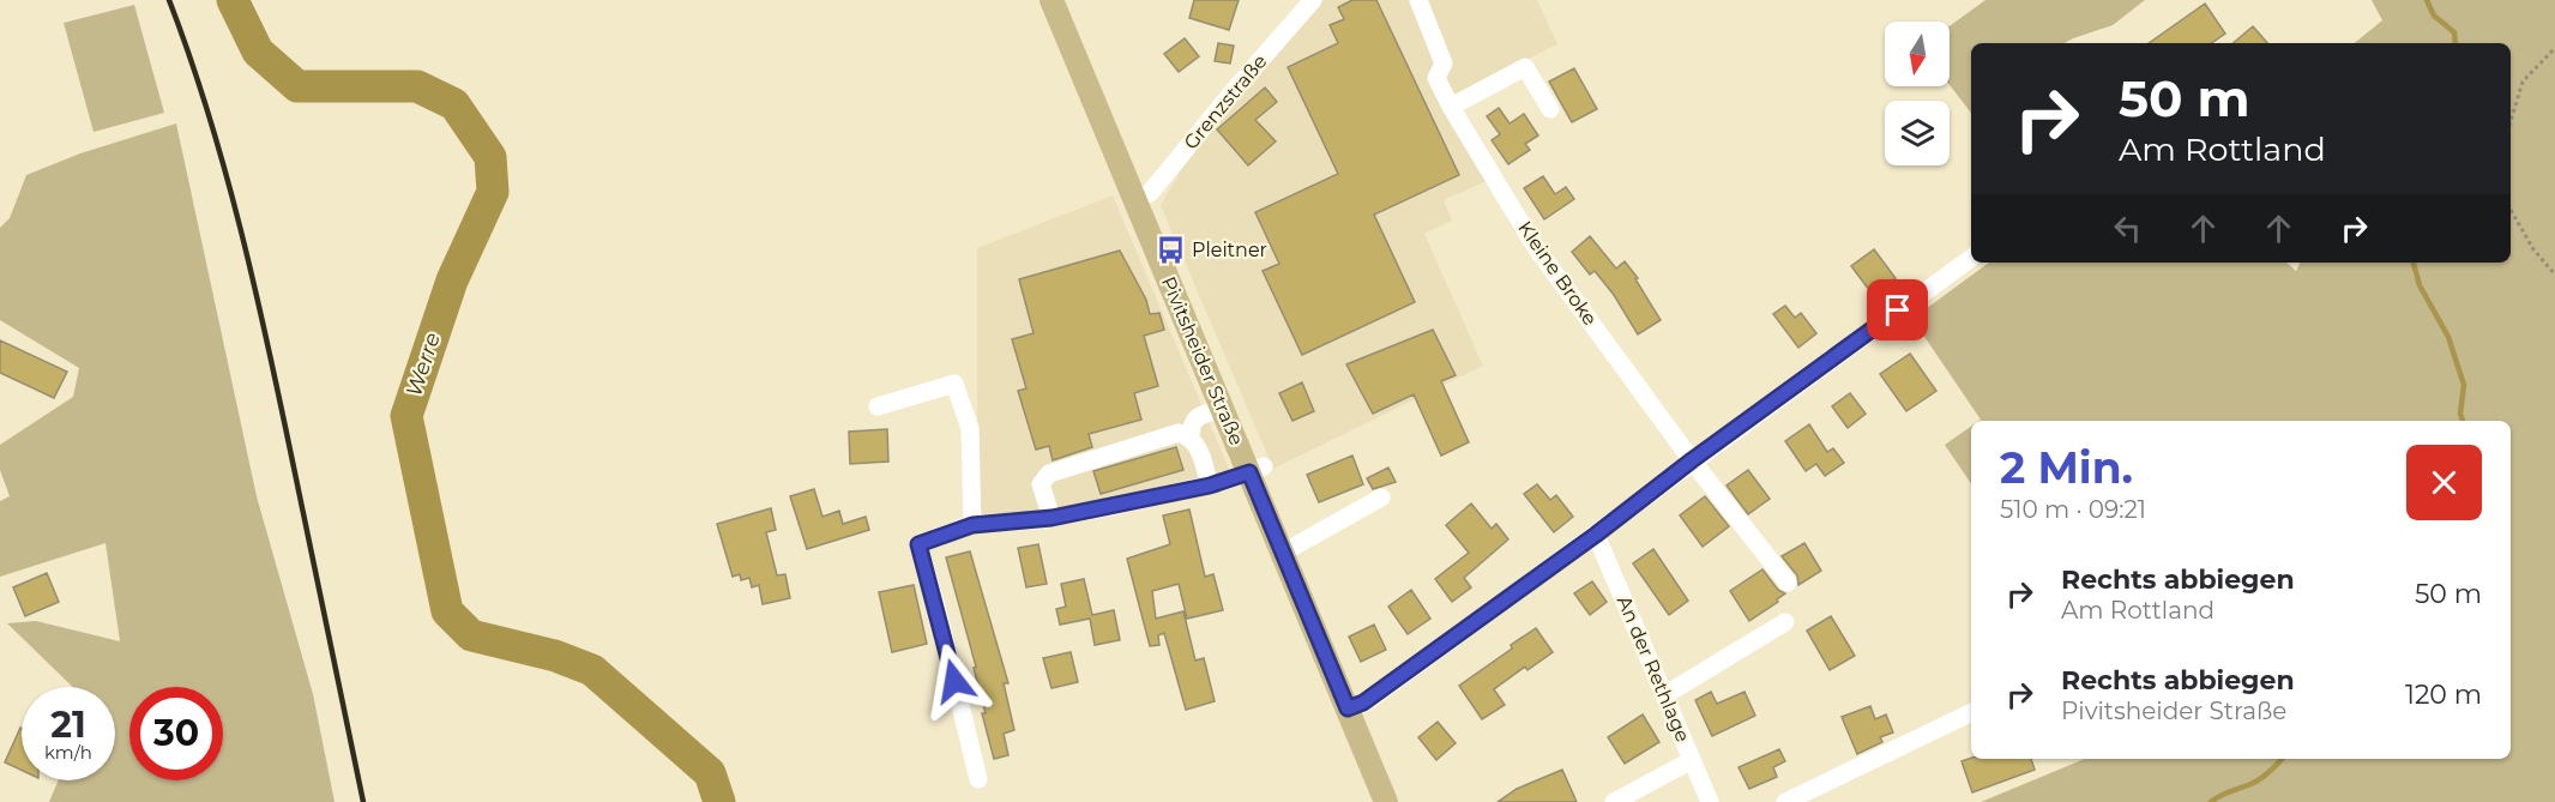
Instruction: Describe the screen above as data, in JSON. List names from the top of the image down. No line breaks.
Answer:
{"streets":{"main road":["Pivitsheider Straße"],"street":["Grenzstraße","Kleine Broke","An der Rethlage"]},"crossings":[["Grenzstraße","Pivitsheider Straße"]],"water":["Werre"],"places":{"bus stop":["Pleitner"]},"north":"bottom","page":{"turn":["50 m","Am Rottland"],"heading":["2 Min.","510 m · 09:21"],"list":[{"name":"Rechts abbiegen","note":"Am Rottland","value":"50 m"},{"name":"Rechts abbiegen","note":"Pivitsheider Straße","value":"120 m"}],"speed":"21 km/h","limit":"30"}}
